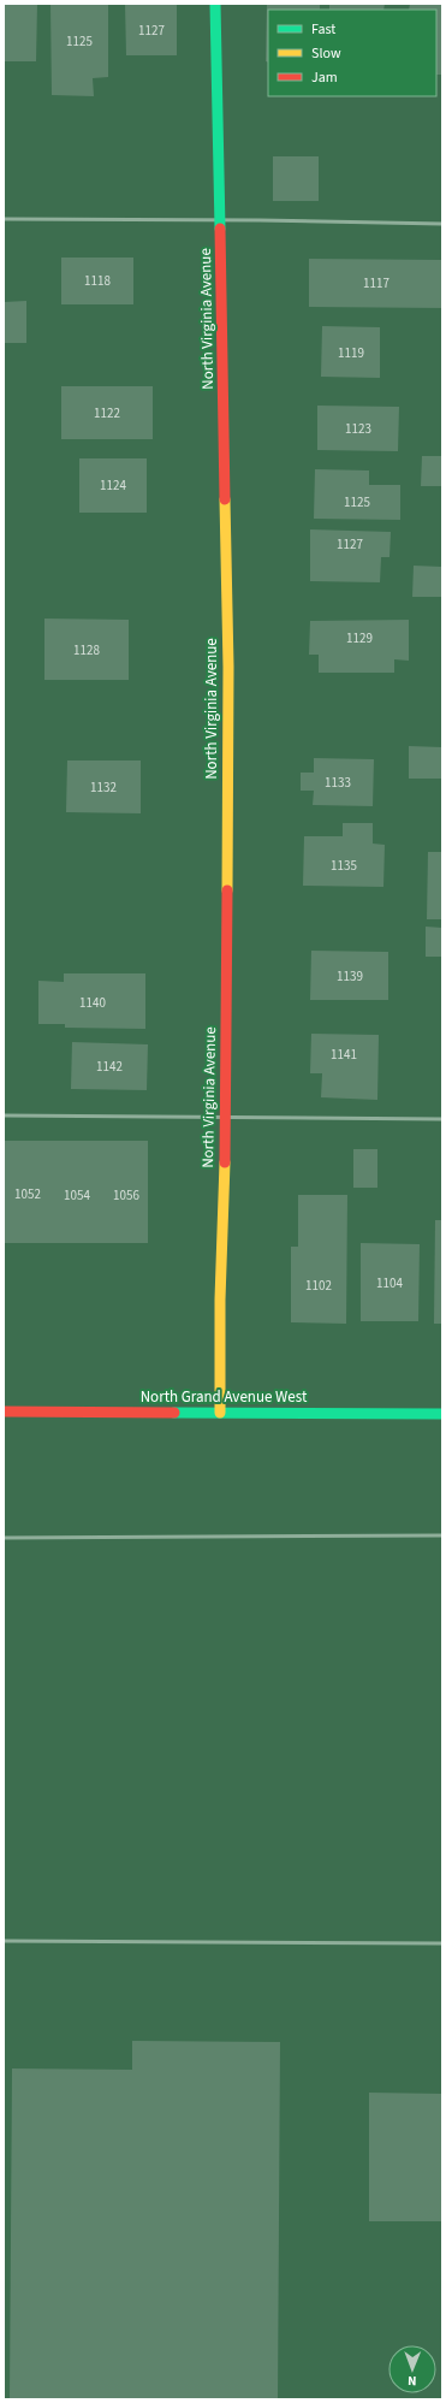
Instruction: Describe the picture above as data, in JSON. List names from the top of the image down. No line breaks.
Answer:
{"streets":{"street":["North Virginia Avenue","North Grand Avenue West"]},"crossings":[["North Virginia Avenue","North Grand Avenue West"]],"house_numbers":["1127","1125","1118","1117","1119","1122","1123","1124","1125","1127","1129","1128","1133","1132","1135","1139","1140","1141","1142","1052","1054","1056","1104","1102"],"legend":["Fast","Slow","Jam"],"north":"bottom"}
